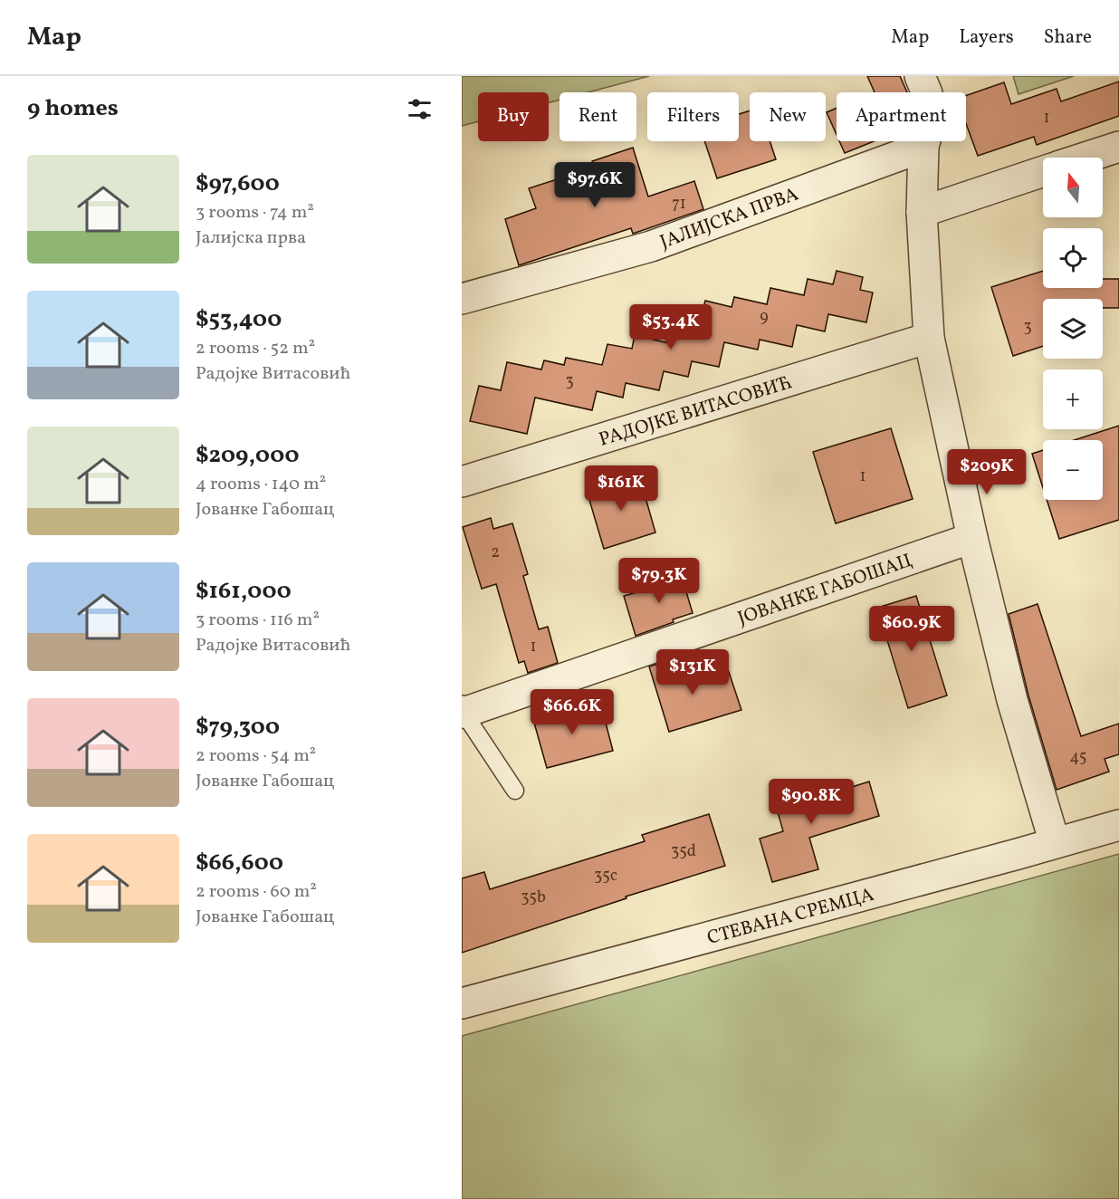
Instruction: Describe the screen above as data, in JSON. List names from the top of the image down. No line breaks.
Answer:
{"streets":{"street":["ЈАЛИЈСКА ПРВА","РАДОЈКЕ ВИТАСОВИЋ","ЈОВАНКЕ ГАБОШАЦ","СТЕВАНА СРЕМЦА"]},"house_numbers":["1","71","9","3","3","1","2","1","45","35d","35c","35b"],"north":"top","page":{"header":"Map","nav":["Map","Layers","Share"],"heading":"9 homes","chip":["Buy","Rent","Filters","New","Apartment"],"list":[{"name":"$97,600","note":"3 rooms · 74 m² · Јалијска прва"},{"name":"$53,400","note":"2 rooms · 52 m² · Радојке Витасовић"},{"name":"$209,000","note":"4 rooms · 140 m² · Јованке Габошац"},{"name":"$161,000","note":"3 rooms · 116 m² · Радојке Витасовић"},{"name":"$79,300","note":"2 rooms · 54 m² · Јованке Габошац"},{"name":"$66,600","note":"2 rooms · 60 m² · Јованке Габошац"}],"map_buttons":["+","−"],"price":["$97.6K","$53.4K","$209K","$161K","$79.3K","$60.9K","$131K","$66.6K","$90.8K"]}}
